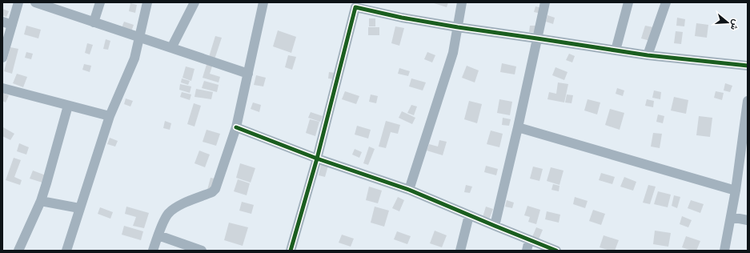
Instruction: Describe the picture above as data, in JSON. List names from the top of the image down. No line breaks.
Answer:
{"north":"right"}
